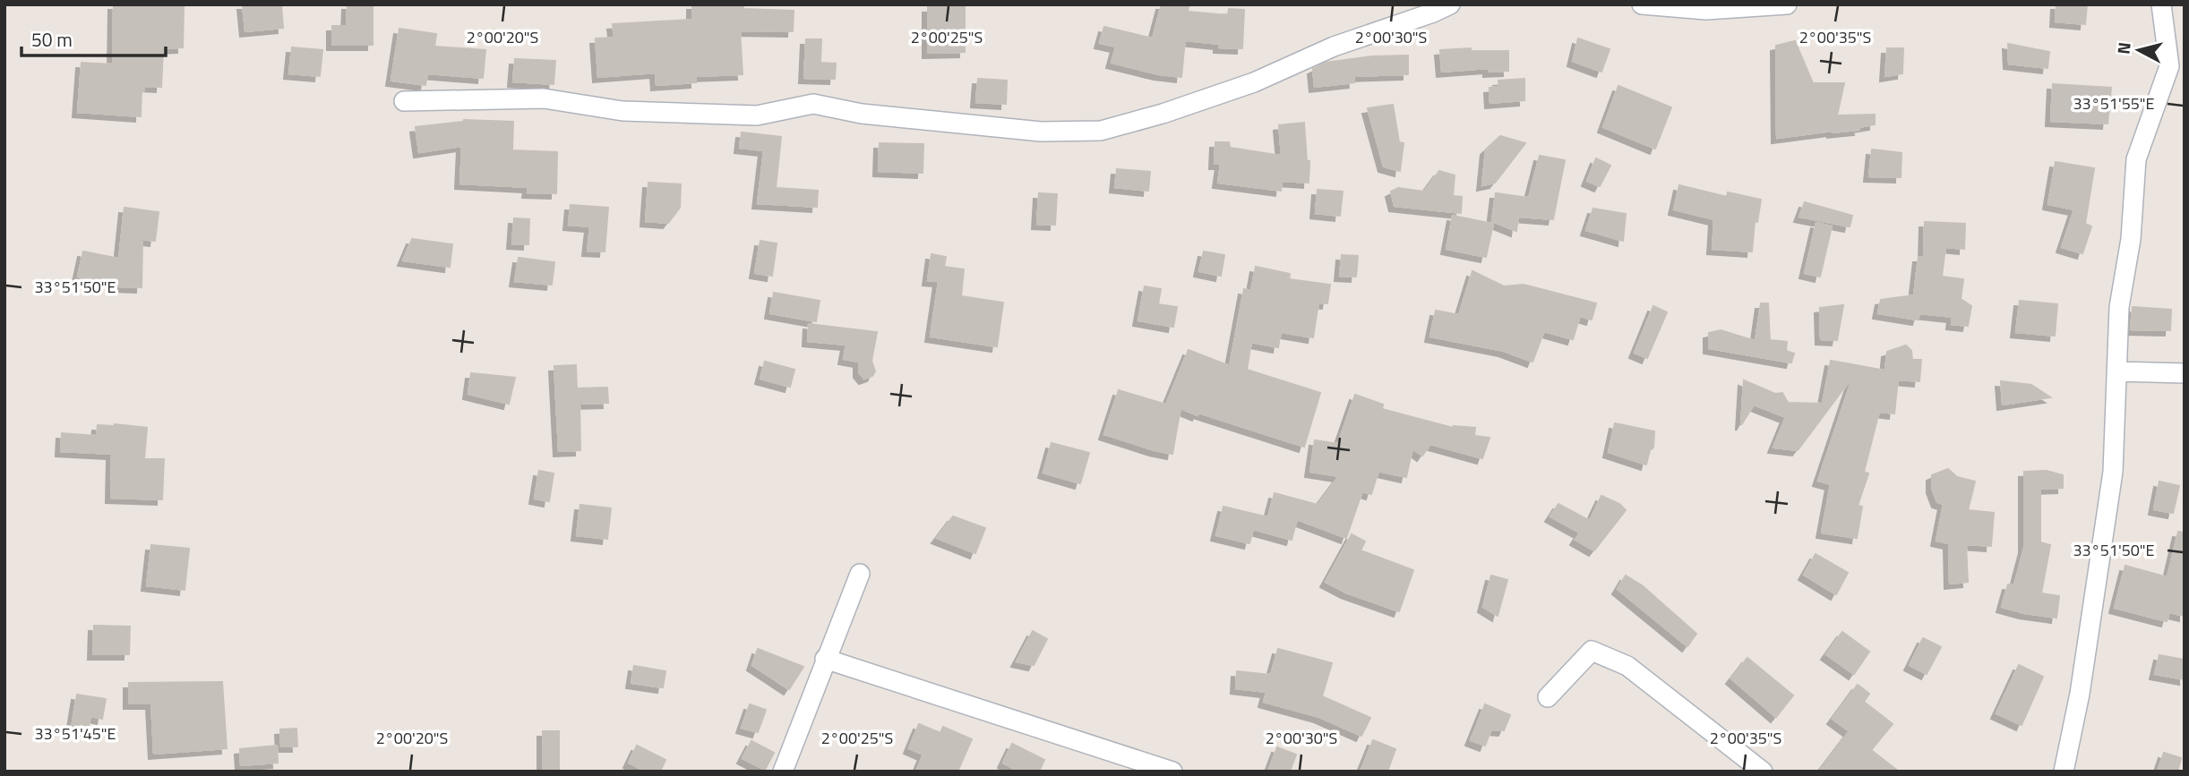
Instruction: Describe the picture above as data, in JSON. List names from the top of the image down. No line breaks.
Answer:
{"scale_bar":"50 m","north":"left","coordinates":["2°00'20\"S","2°00'25\"S","2°00'30\"S","2°00'35\"S","33°51'55\"E","33°51'50\"E","33°51'45\"E"]}
